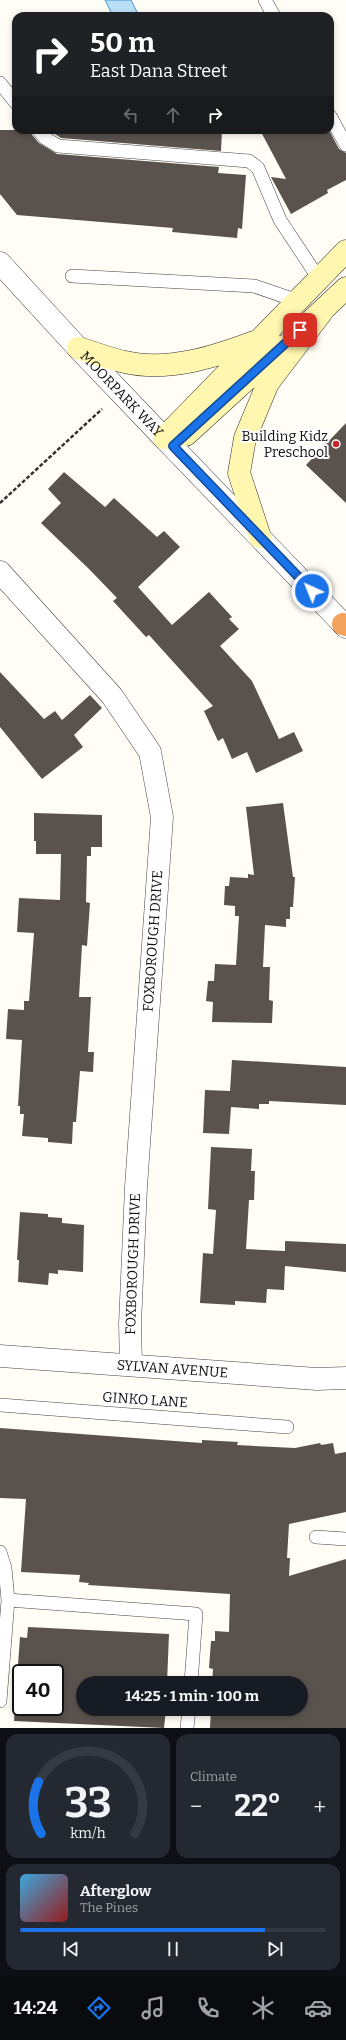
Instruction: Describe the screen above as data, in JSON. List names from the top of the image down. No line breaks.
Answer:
{"streets":{"street":["MOORPARK WAY","FOXBOROUGH DRIVE","SYLVAN AVENUE"],"lane":["GINKO LANE"]},"crossings":[["FOXBOROUGH DRIVE","SYLVAN AVENUE"]],"places":["Building Kidz Preschool"],"page":{"turn":["50 m","East Dana Street"],"limit":"40","trip":"14:25 · 1 min · 100 m","tile":"Climate","heat":["−","22°","+"],"song":["Afterglow","The Pines"],"tabs":"14:24","gauge":["33","km/h"]}}
